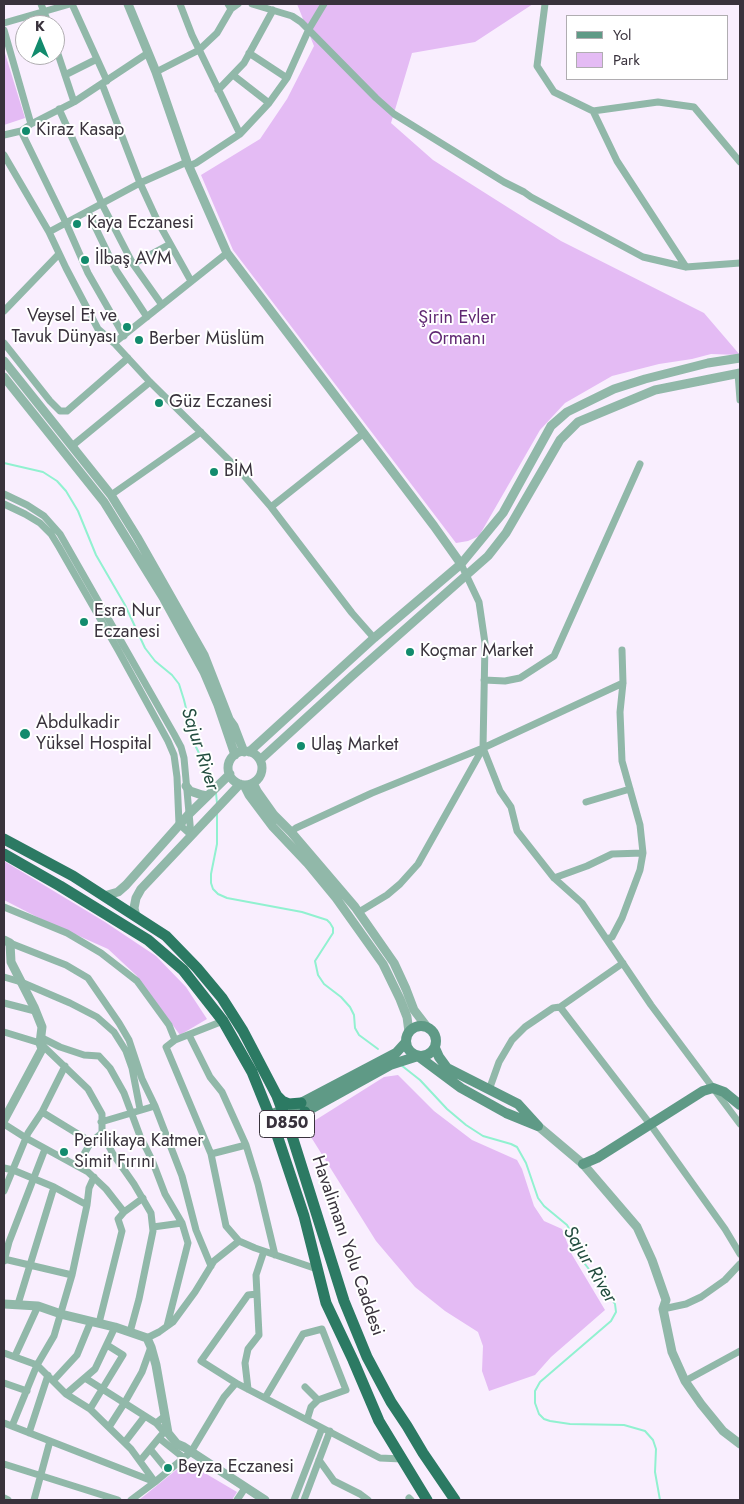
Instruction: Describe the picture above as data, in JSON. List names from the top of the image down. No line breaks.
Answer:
{"streets":{"highway":["D850","Havalimanı Yolu Caddesi"]},"water":["Sajur River"],"parks":["Şirin Evler Ormanı"],"places":["Kiraz Kasap","Kaya Eczanesi","İlbaş AVM","Veysel Et ve Tavuk Dünyası","Berber Müslüm","Güz Eczanesi","BİM","Esra Nur Eczanesi","Koçmar Market","Abdulkadir Yüksel Hospital","Ulaş Market","Perilikaya Katmer Simit Fırını","Beyza Eczanesi"],"legend":["Yol","Park"],"north":"top"}
